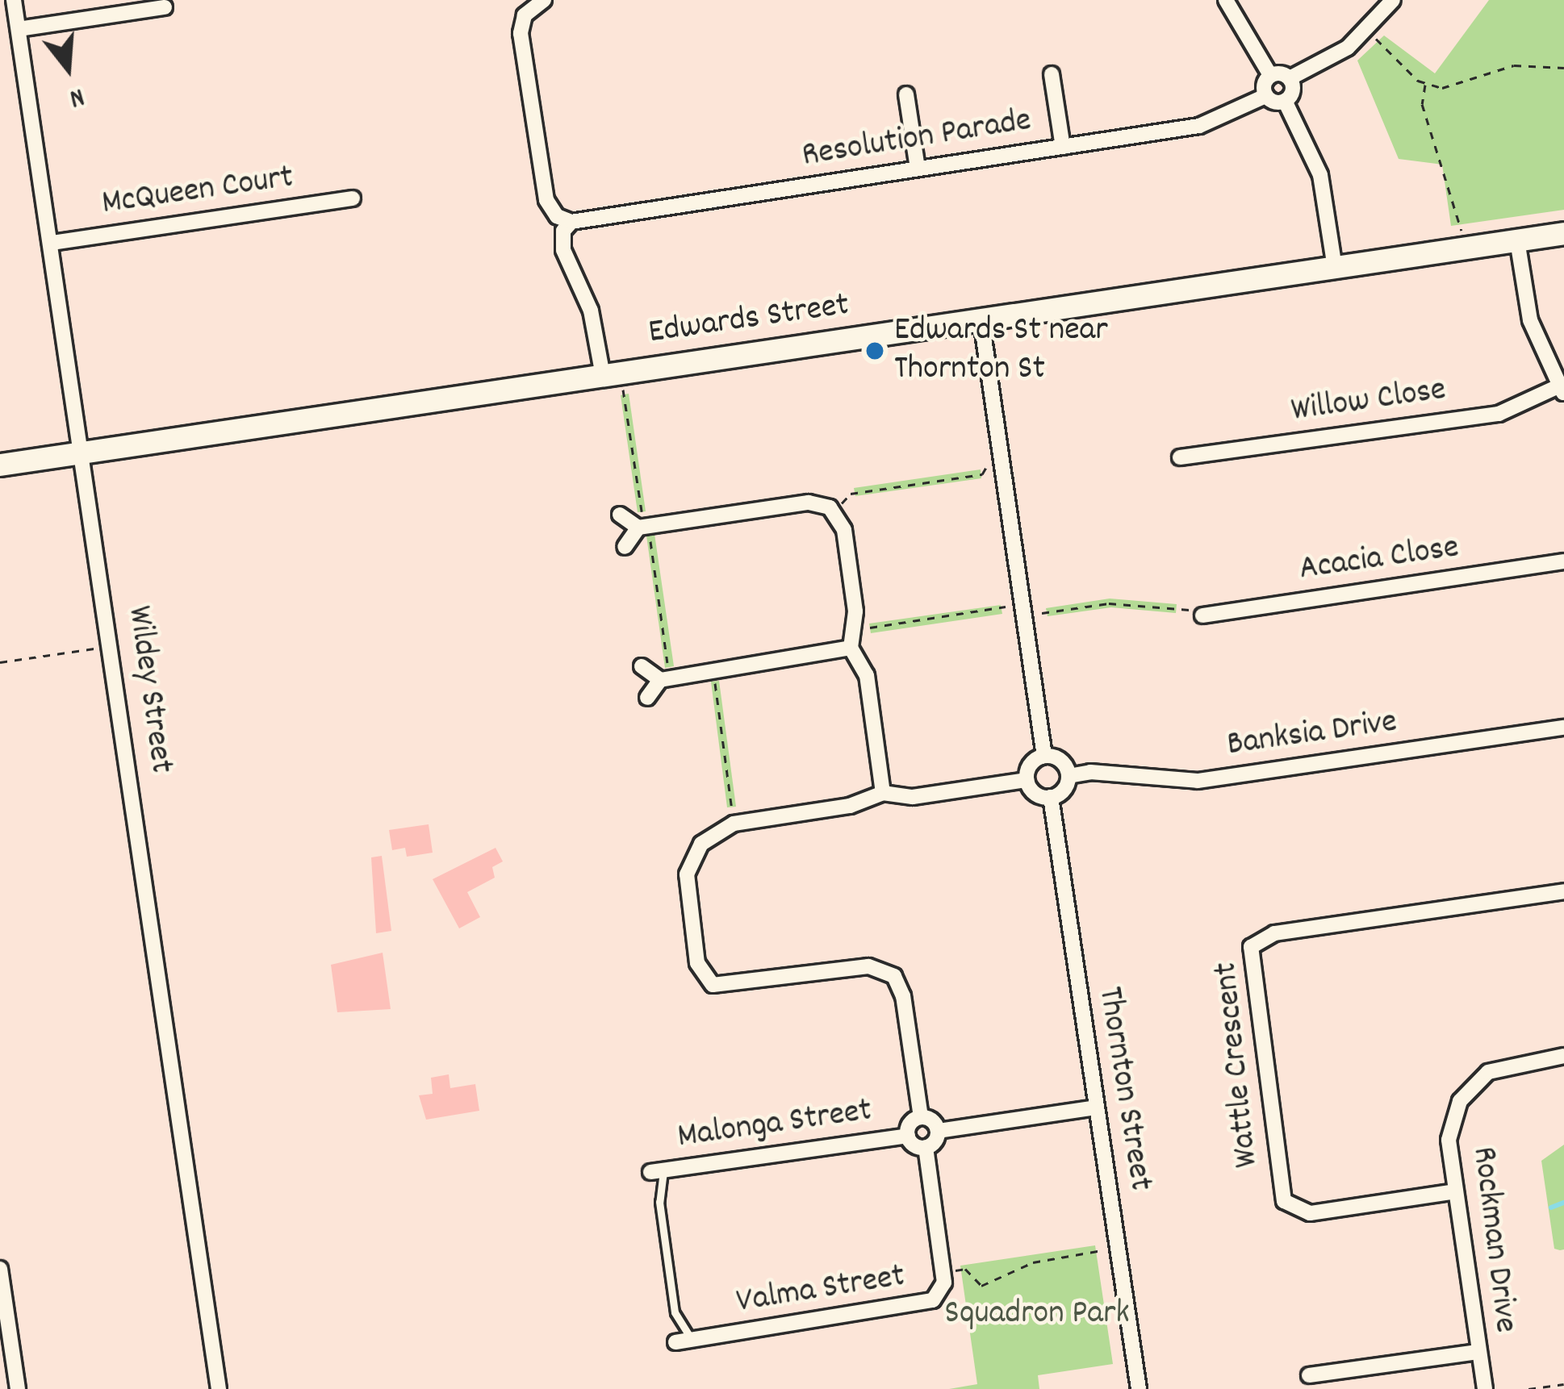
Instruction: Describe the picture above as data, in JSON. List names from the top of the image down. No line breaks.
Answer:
{"streets":{"main road":["Edwards Street"],"street":["Resolution Parade","McQueen Court","Willow Close","Acacia Close","Wildey Street","Banksia Drive","Wattle Crescent","Thornton Street","Malonga Street","Rockman Drive","Valma Street"]},"crossings":[["McQueen Court","Wildey Street"],["Edwards Street","Wildey Street"],["Banksia Drive","Thornton Street"],["Wattle Crescent","Rockman Drive"]],"parks":["Squadron Park"],"places":["Edwards St near Thornton St"],"north":"bottom"}
